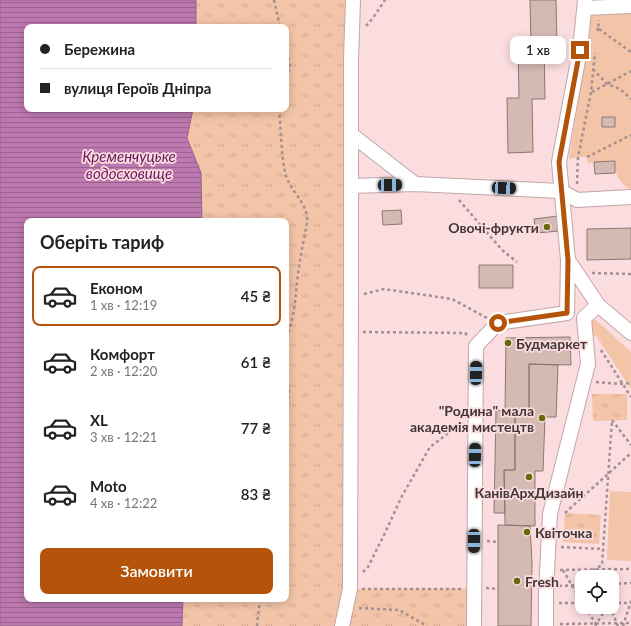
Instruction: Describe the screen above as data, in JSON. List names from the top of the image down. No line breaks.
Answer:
{"water":["Кременчуцьке водосховище"],"places":["Овочі-фрукти","Будмаркет","\"Родина\" мала академія мистецтв","КанівАрхДизайн","Квіточка","Fresh"],"page":{"banner":["Бережина","вулиця Героїв Дніпра"],"bubble":"1 хв","heading":"Оберіть тариф","list":[{"name":"Економ","note":"1 хв · 12:19","value":"45 ₴"},{"name":"Комфорт","note":"2 хв · 12:20","value":"61 ₴"},{"name":"XL","note":"3 хв · 12:21","value":"77 ₴"},{"name":"Moto","note":"4 хв · 12:22","value":"83 ₴"}],"buttons":"Замовити"}}
